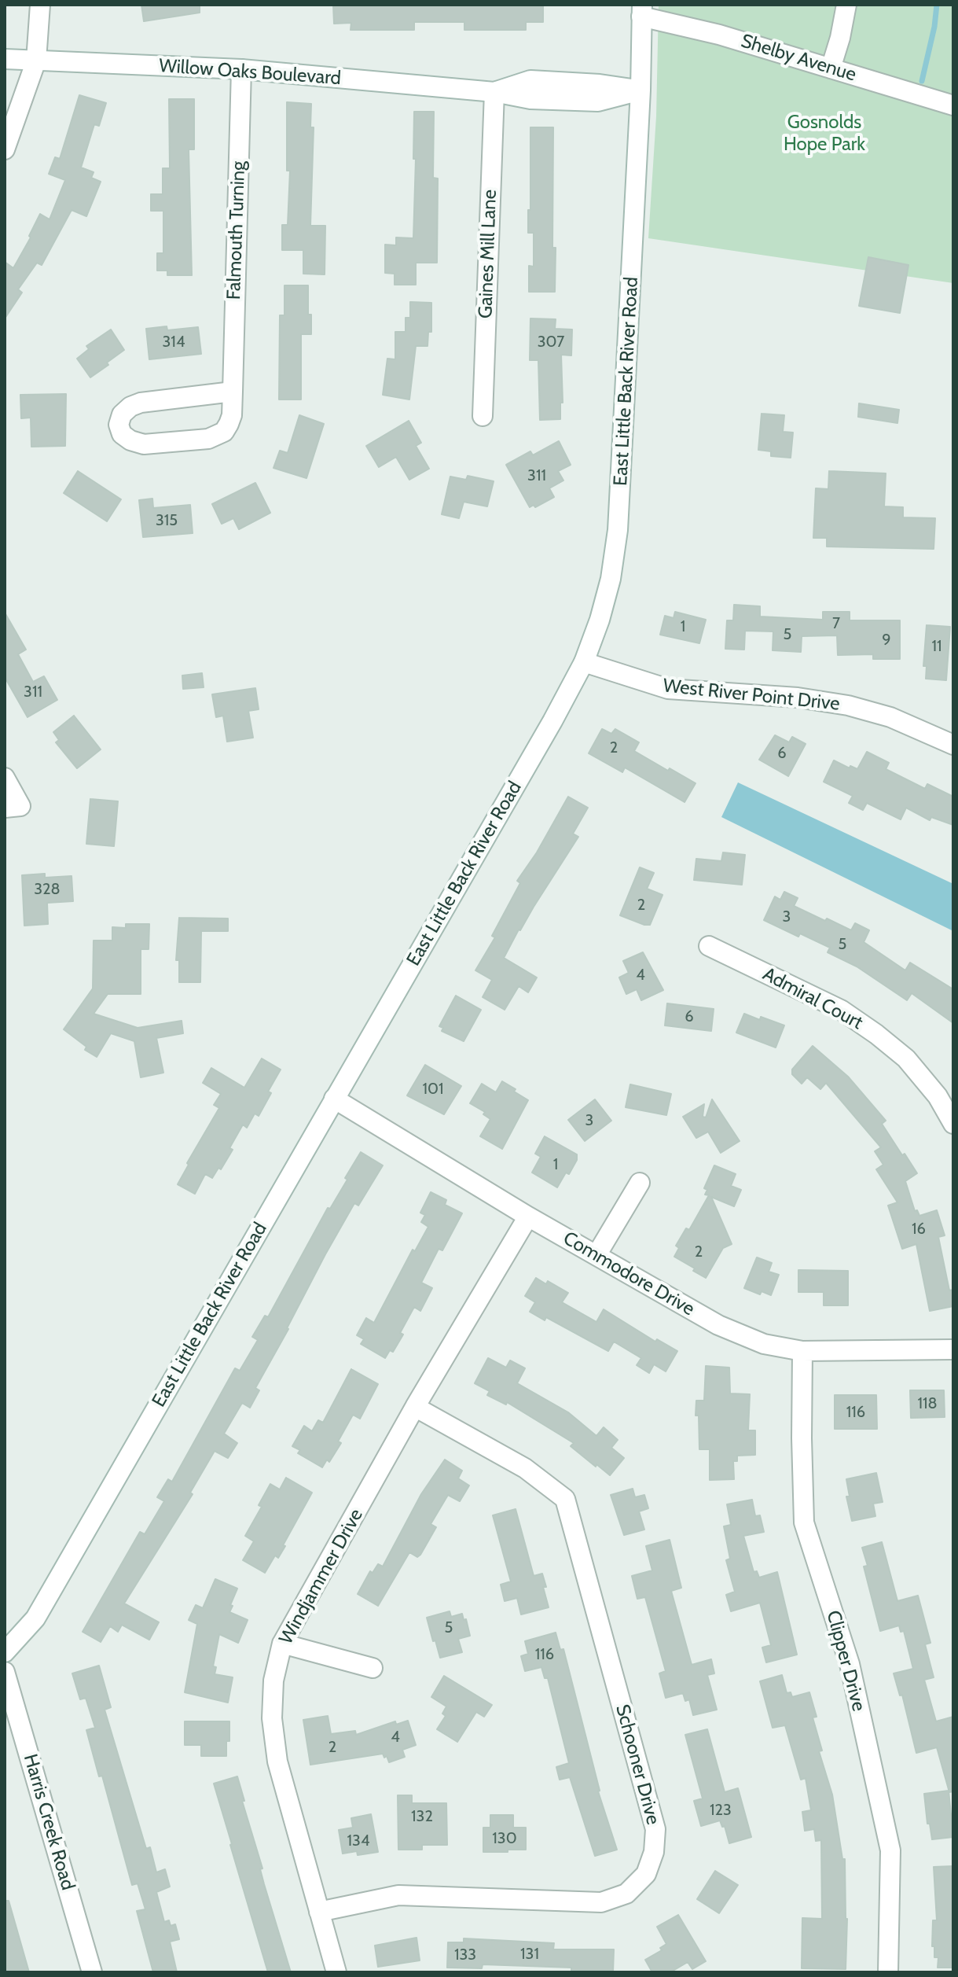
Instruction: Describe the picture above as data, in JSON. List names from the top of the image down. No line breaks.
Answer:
{"streets":{"street":["Shelby Avenue","Willow Oaks Boulevard","Falmouth Turning","Gaines Mill Lane","East Little Back River Road","West River Point Drive","Admiral Court","Commodore Drive","Windjammer Drive","Clipper Drive","Schooner Drive","Harris Creek Road"]},"crossings":[["Shelby Avenue","East Little Back River Road"],["Willow Oaks Boulevard","Falmouth Turning"],["Willow Oaks Boulevard","Gaines Mill Lane"],["Willow Oaks Boulevard","East Little Back River Road"],["East Little Back River Road","West River Point Drive"],["East Little Back River Road","Commodore Drive"],["Commodore Drive","Windjammer Drive"],["Commodore Drive","Clipper Drive"],["Windjammer Drive","Schooner Drive"]],"parks":["Gosnolds Hope Park"],"house_numbers":["314","307","311","315","7","1","5","9","11","311","2","6","328","2","3","5","4","6","101","3","1","16","2","118","116","5","116","4","2","123","132","130","134","131","133"]}
